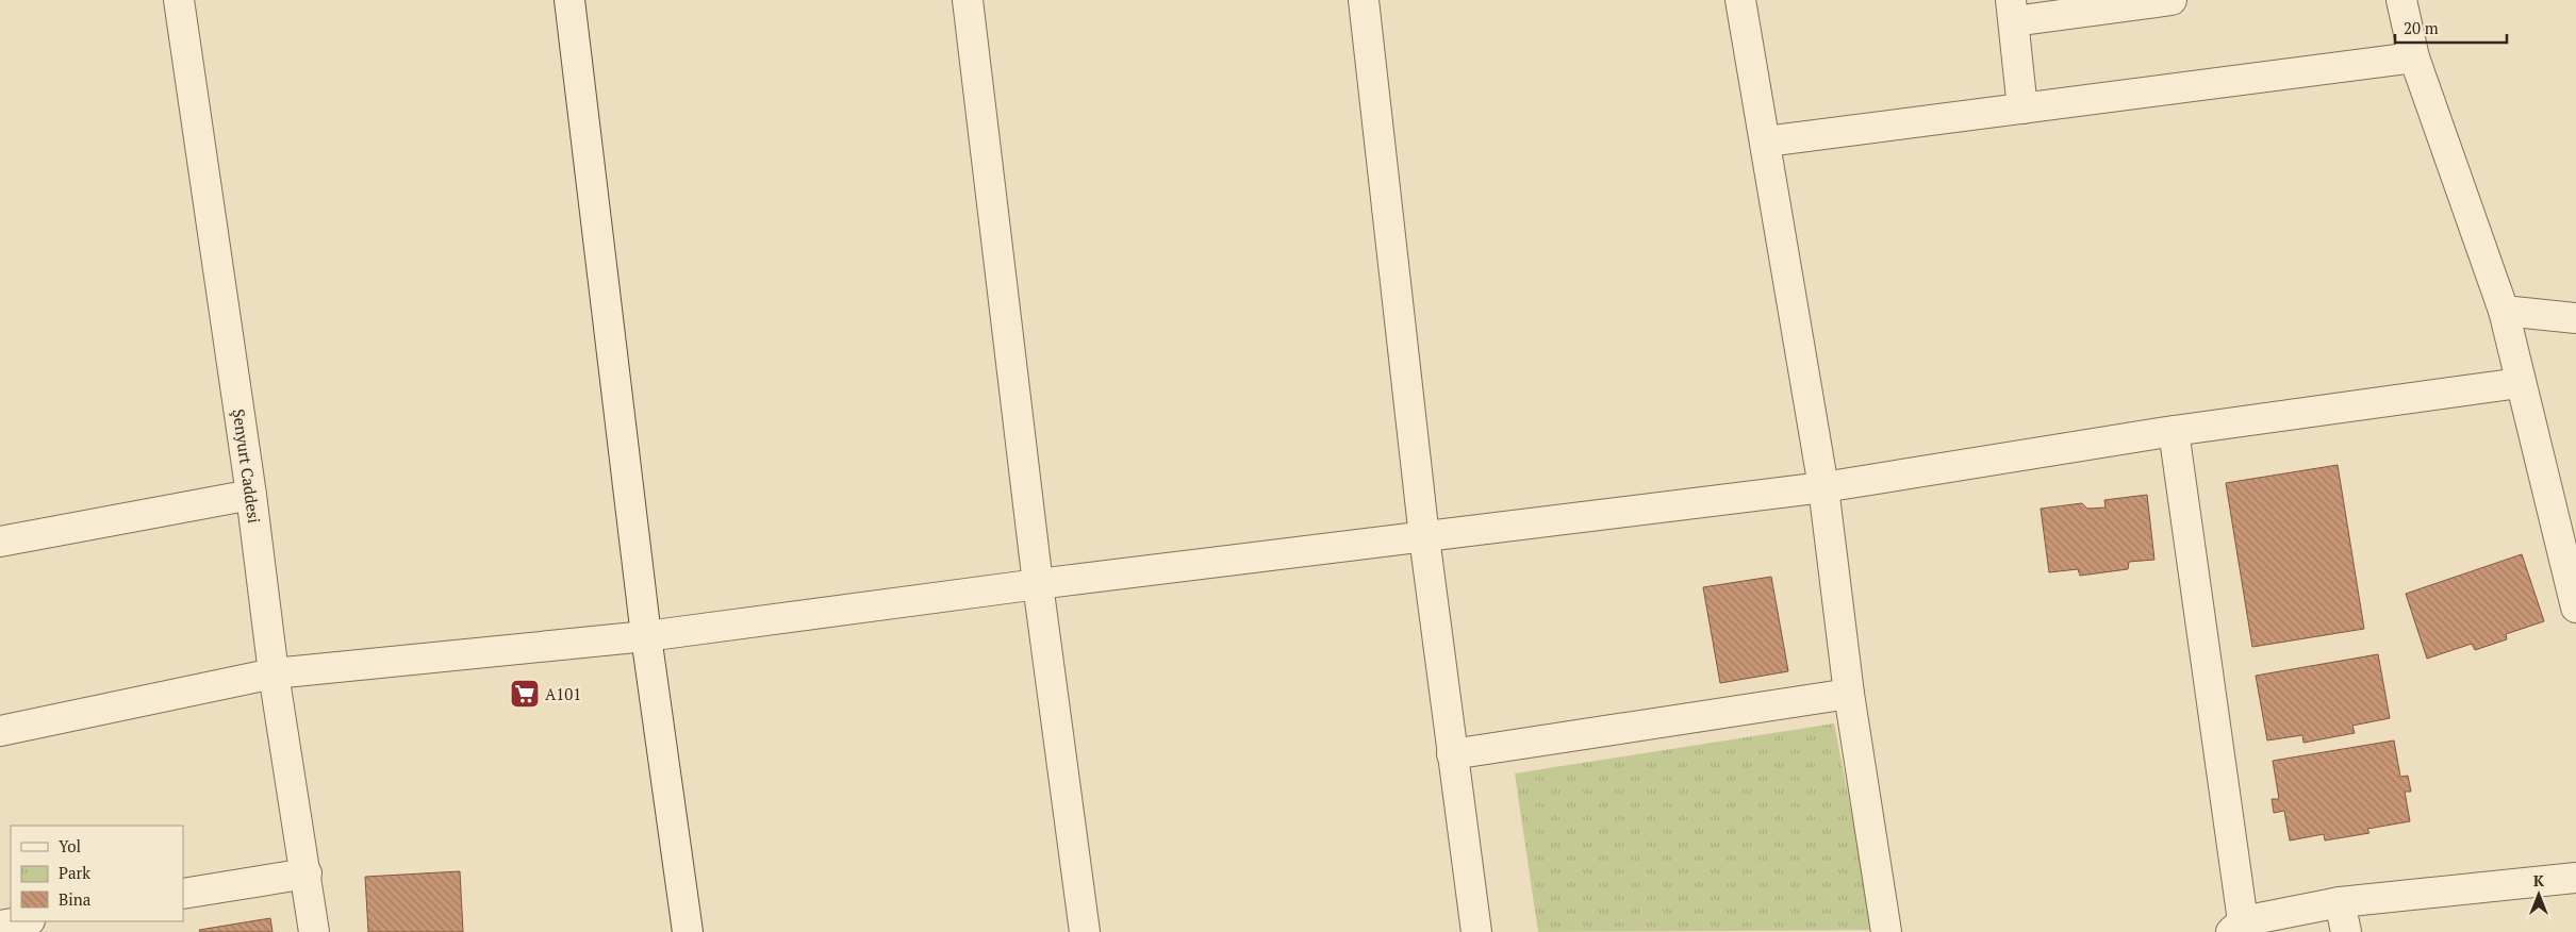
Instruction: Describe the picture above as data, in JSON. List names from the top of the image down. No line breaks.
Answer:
{"streets":{"street":["Şenyurt Caddesi"]},"places":{"supermarket":["A101"]},"legend":["Yol","Park","Bina"],"scale_bar":"20 m","north":"top"}
